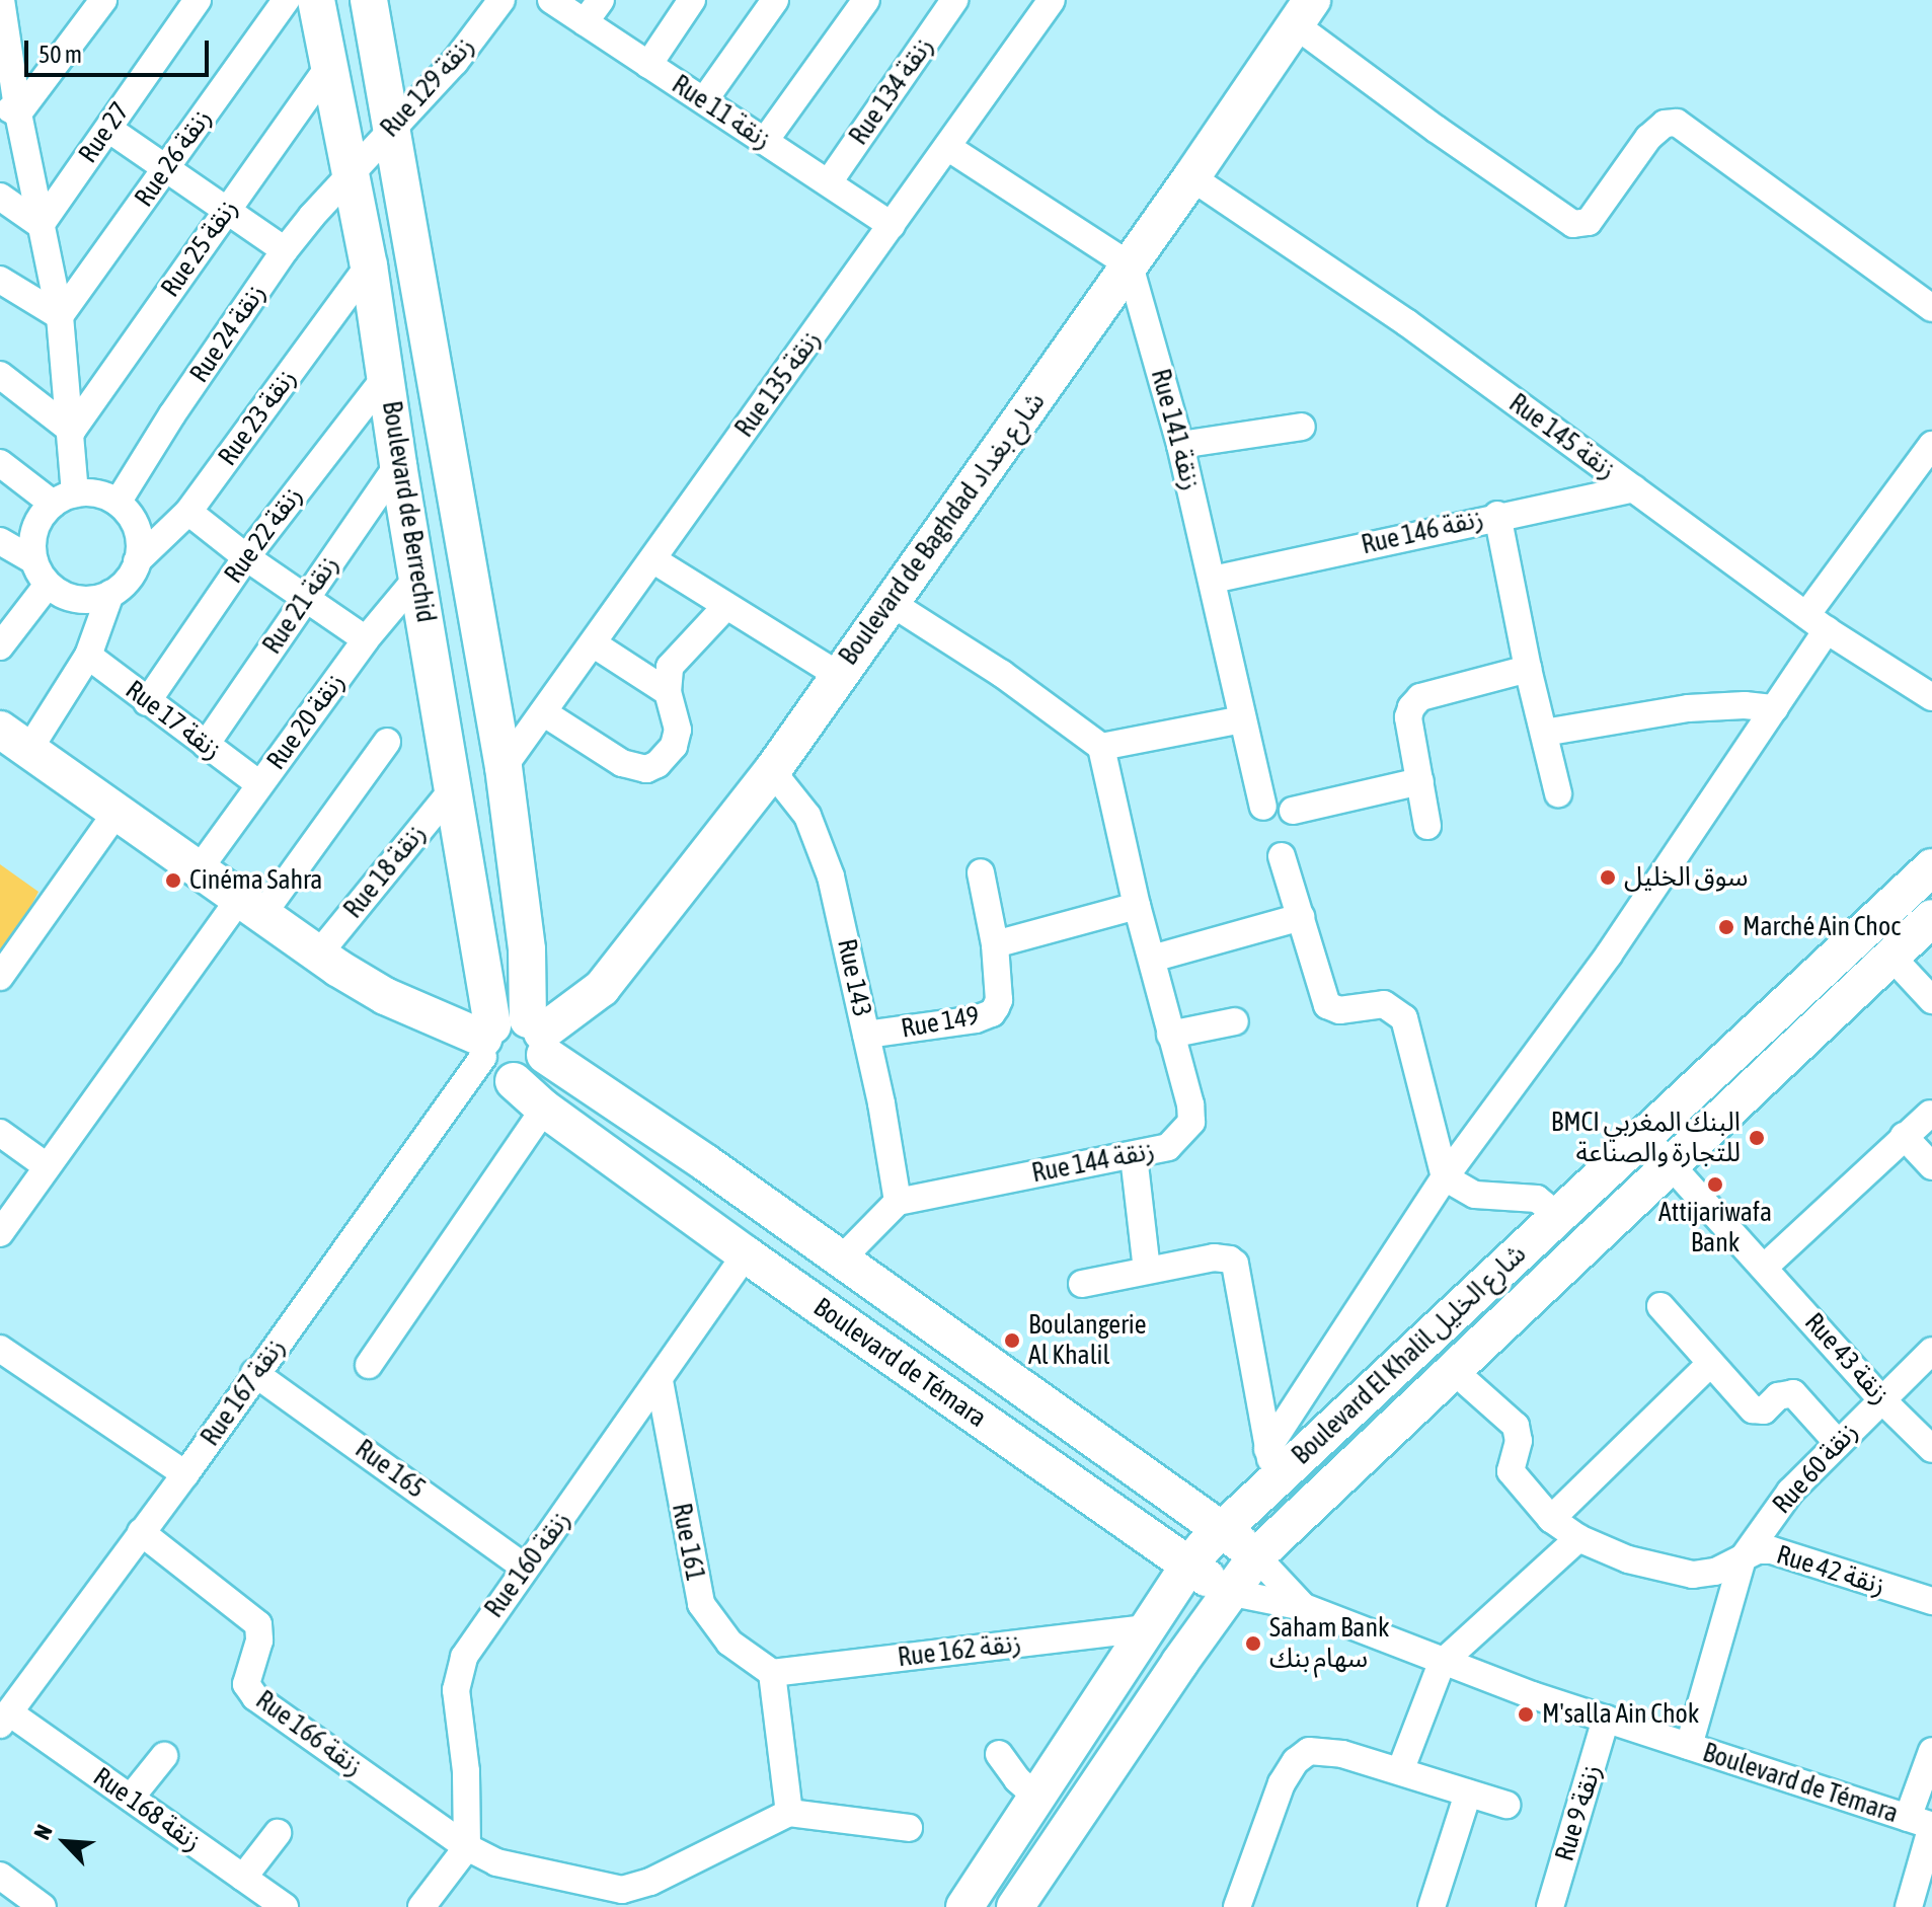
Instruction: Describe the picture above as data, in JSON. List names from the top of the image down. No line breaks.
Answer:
{"streets":{"street":["Rue 129 زنقة","Rue 134 زنقة","Rue 11 زنقة","Rue 27","Rue 26 زنقة","Rue 25 زنقة","Rue 24 زنقة","Rue 135 زنقة","Rue 23 زنقة","Rue 141 زنقة","Rue 145 زنقة","Boulevard de Berrechid","Boulevard de Baghdad شارع بغداد","Rue 146 زنقة","Rue 22 زنقة","Rue 21 زنقة","Rue 17 زنقة","Rue 20 زنقة","Rue 18 زنقة","Rue 143","Rue 149","Rue 144 زنقة","Boulevard El Khalil شارع الخليل","Rue 43 زنقة","Boulevard de Témara","Rue 167 زنقة","Rue 60 زنقة","Rue 165","Rue 161","Rue 160 زنقة","Rue 42 زنقة","Rue 162 زنقة","Rue 166 زنقة","Rue 168 زنقة","Rue 9 زنقة"]},"crossings":[["Rue 129 زنقة","Rue 24 زنقة"],["Rue 129 زنقة","Boulevard de Berrechid"],["Rue 134 زنقة","Rue 11 زنقة"],["Rue 11 زنقة","Rue 135 زنقة"],["Rue 25 زنقة","Boulevard de Berrechid"],["Rue 24 زنقة","Rue 23 زنقة"],["Rue 24 زنقة","Boulevard de Berrechid"],["Rue 135 زنقة","Boulevard de Berrechid"],["Rue 23 زنقة","Boulevard de Berrechid"],["Rue 141 زنقة","Boulevard de Baghdad شارع بغداد"],["Rue 141 زنقة","Rue 146 زنقة"],["Rue 145 زنقة","Boulevard de Baghdad شارع بغداد"],["Rue 145 زنقة","Rue 146 زنقة"],["Boulevard de Berrechid","Boulevard de Baghdad شارع بغداد"],["Boulevard de Berrechid","Rue 22 زنقة"],["Boulevard de Berrechid","Rue 21 زنقة"],["Boulevard de Berrechid","Rue 20 زنقة"],["Boulevard de Berrechid","Rue 18 زنقة"],["Boulevard de Berrechid","Boulevard de Témara"],["Boulevard de Berrechid","Rue 167 زنقة"],["Boulevard de Baghdad شارع بغداد","Rue 143"],["Boulevard de Baghdad شارع بغداد","Boulevard de Témara"],["Boulevard de Baghdad شارع بغداد","Rue 167 زنقة"],["Rue 22 زنقة","Rue 17 زنقة"],["Rue 21 زنقة","Rue 17 زنقة"],["Rue 17 زنقة","Rue 20 زنقة"],["Rue 143","Rue 149"],["Rue 143","Rue 144 زنقة"],["Boulevard El Khalil شارع الخليل","Rue 43 زنقة"],["Boulevard El Khalil شارع الخليل","Boulevard de Témara"],["Boulevard El Khalil شارع الخليل","Rue 42 زنقة"],["Boulevard El Khalil شارع الخليل","Rue 162 زنقة"],["Rue 43 زنقة","Rue 60 زنقة"],["Boulevard de Témara","Rue 167 زنقة"],["Boulevard de Témara","Rue 60 زنقة"],["Boulevard de Témara","Rue 160 زنقة"],["Boulevard de Témara","Rue 9 زنقة"],["Rue 167 زنقة","Rue 165"],["Rue 167 زنقة","Rue 166 زنقة"],["Rue 167 زنقة","Rue 168 زنقة"],["Rue 60 زنقة","Rue 42 زنقة"],["Rue 165","Rue 160 زنقة"],["Rue 161","Rue 160 زنقة"],["Rue 161","Rue 162 زنقة"],["Rue 160 زنقة","Rue 166 زنقة"]],"places":["سوق الخليل","Cinéma Sahra","Marché Ain Choc","BMCI البنك المغربي للتجارة والصناعة","Attijariwafa Bank","Boulangerie Al Khalil","Saham Bank سهام بنك","M'salla Ain Chok"],"scale_bar":"50 m","north":"top left"}
